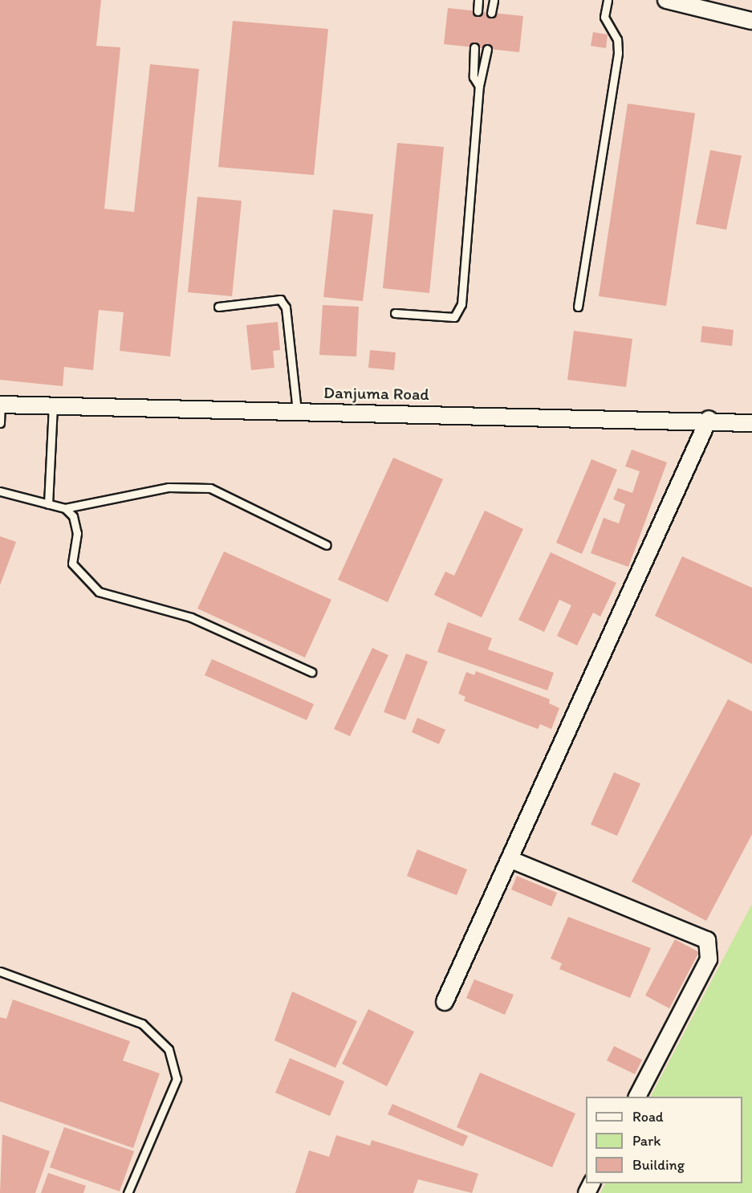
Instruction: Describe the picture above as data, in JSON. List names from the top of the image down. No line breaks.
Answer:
{"streets":{"street":["Danjuma Road"]},"legend":["Road","Park","Building"]}
